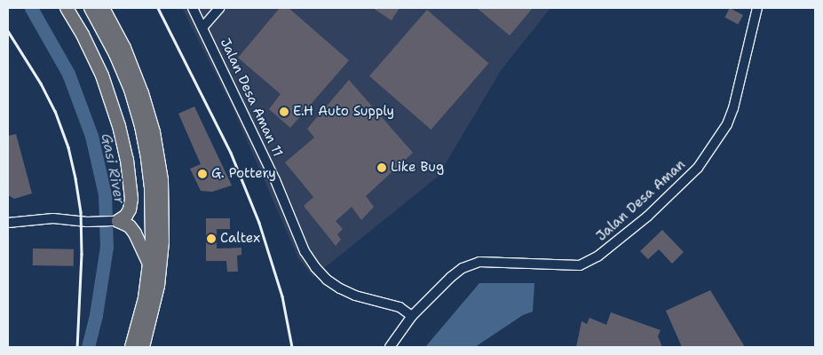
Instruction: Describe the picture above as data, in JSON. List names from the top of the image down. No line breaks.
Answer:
{"streets":{"street":["Jalan Desa Aman 11","Jalan Desa Aman"]},"crossings":[["Jalan Desa Aman 11","Jalan Desa Aman"]],"water":["Gasi River"],"places":["E.H Auto Supply","Like Bug","G. Pottery","Caltex"]}
